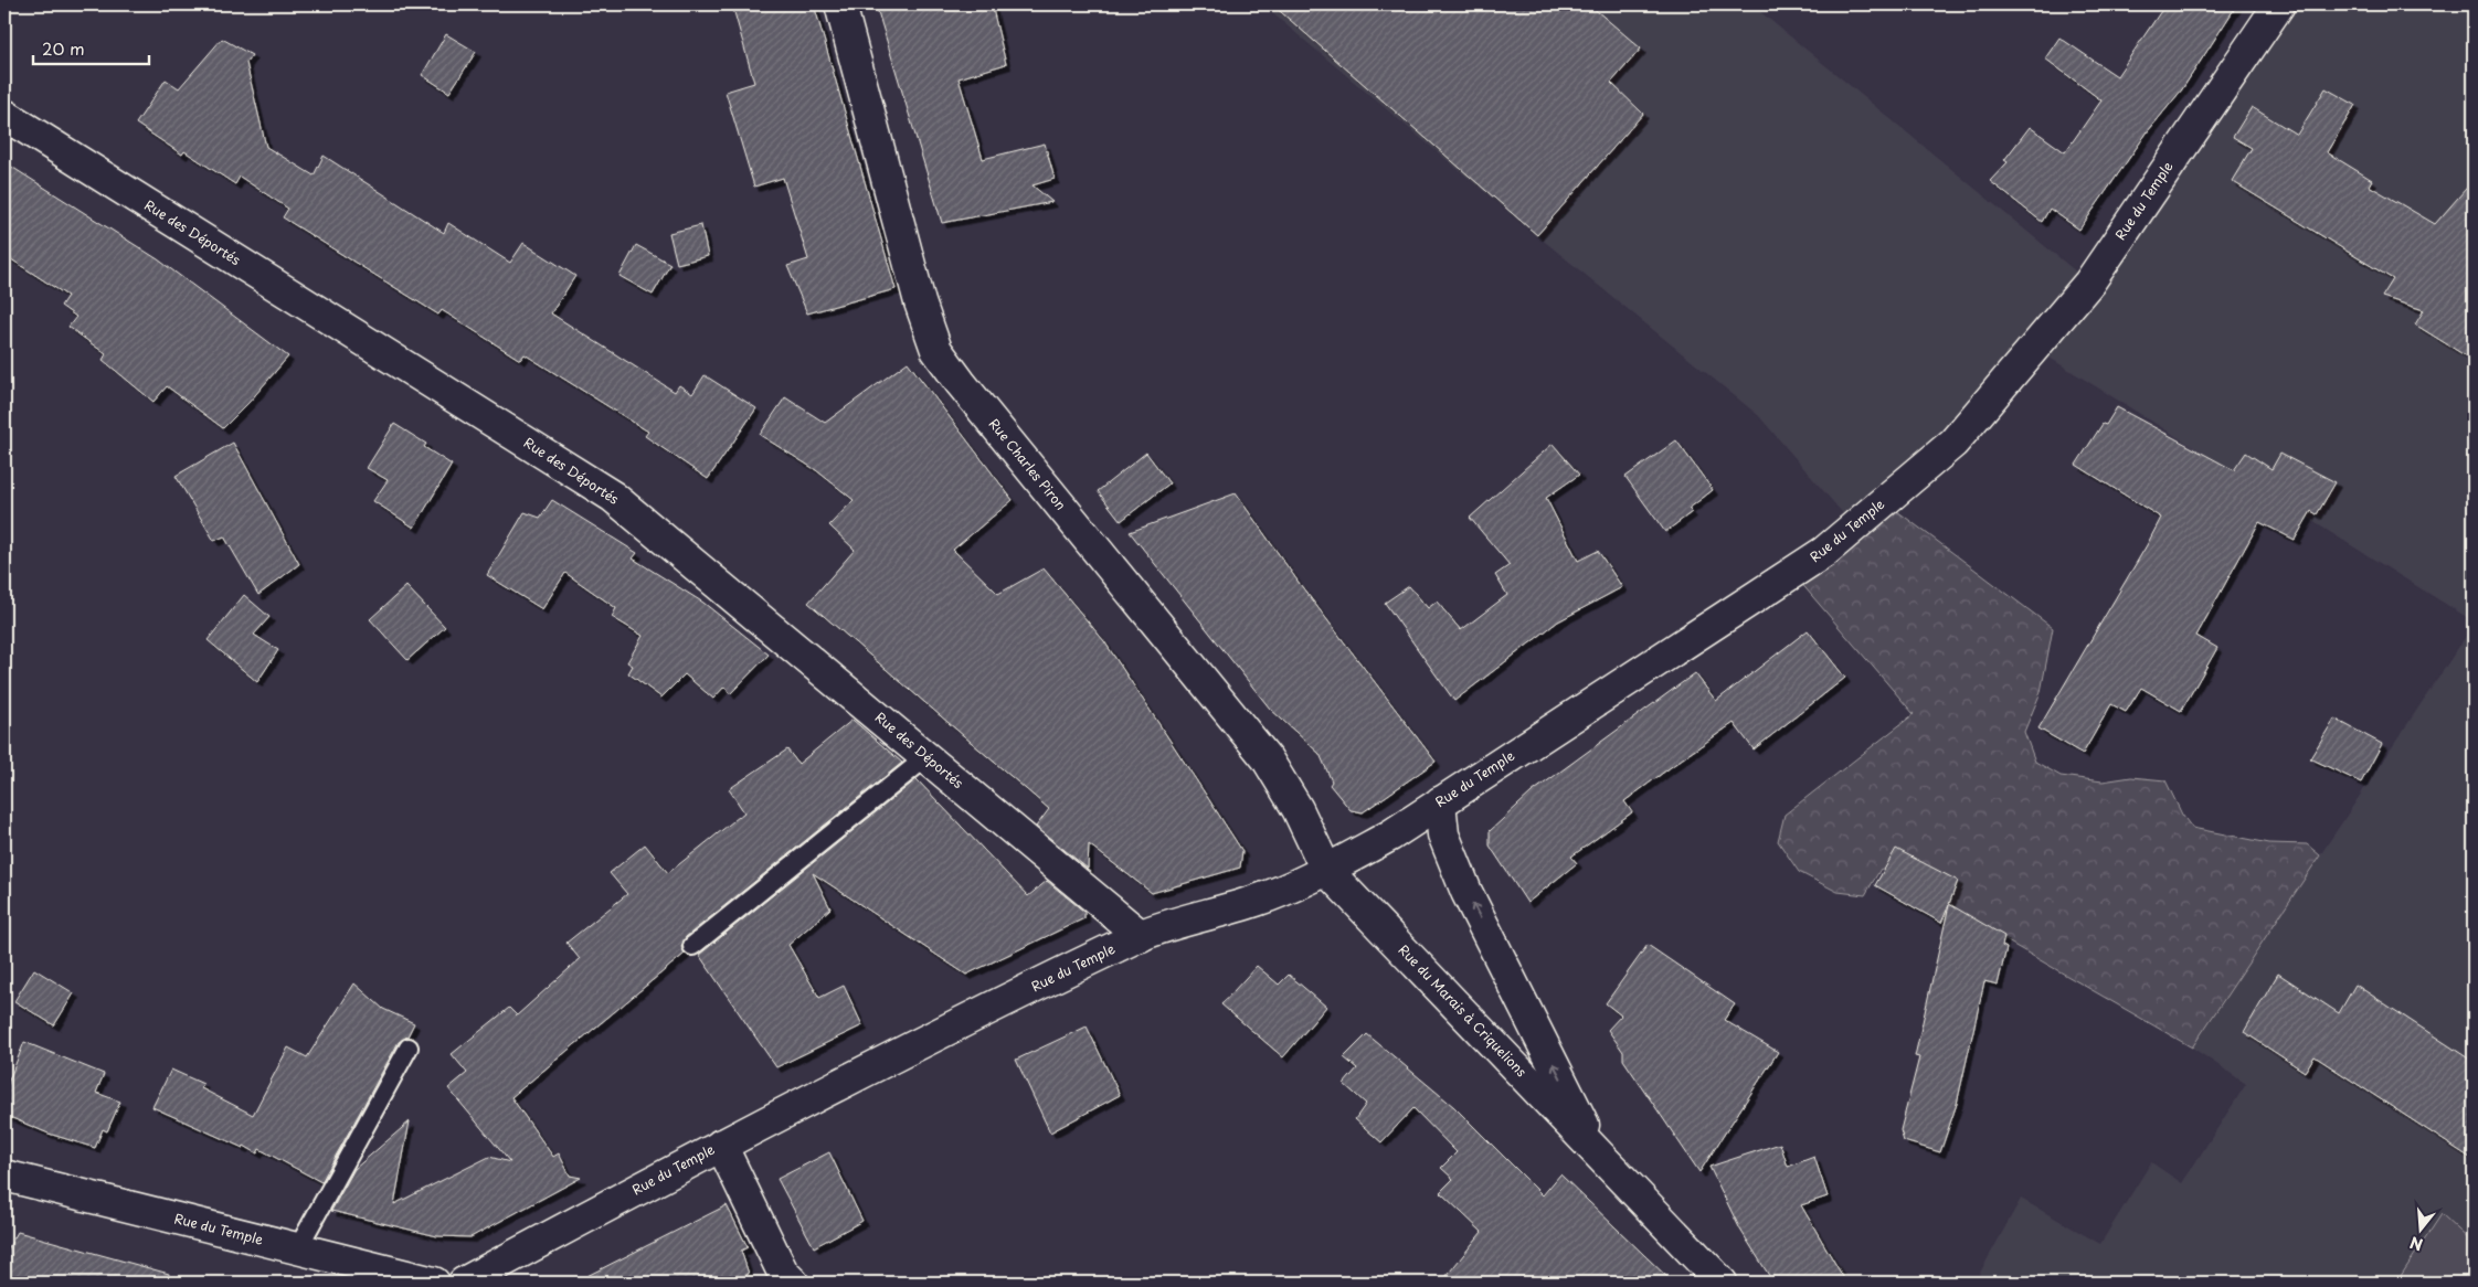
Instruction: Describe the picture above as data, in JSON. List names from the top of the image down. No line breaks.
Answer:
{"streets":{"street":["Rue du Temple","Rue des Déportés","Rue Charles Piron","Rue du Marais à Criquelions"]},"crossings":[["Rue du Temple","Rue des Déportés"],["Rue du Temple","Rue Charles Piron"],["Rue du Temple","Rue du Marais à Criquelions"],["Rue Charles Piron","Rue du Marais à Criquelions"]],"scale_bar":"20 m","north":"bottom"}
